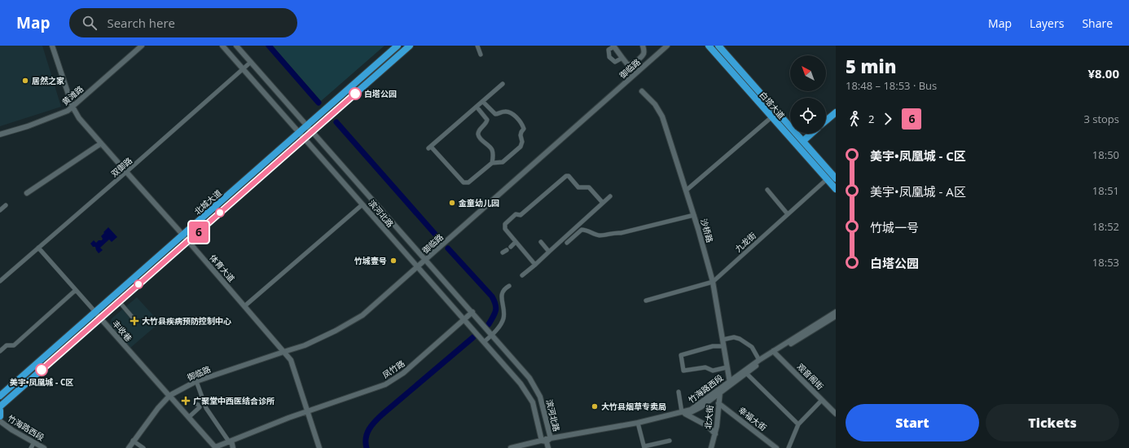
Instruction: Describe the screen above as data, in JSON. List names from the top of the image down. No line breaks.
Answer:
{"streets":{"highway":["白塔大道","北城大道"],"street":["御临路","黄滩路","双御路","滨河北路","沙桥路","九龙街","体育大道","丰收巷","凤竹路","观音阁街","竹海路西段","北大街","幸福大街"]},"crossings":[["御临路","滨河北路"],["御临路","体育大道"],["御临路","丰收巷"],["黄滩路","体育大道"],["白塔大道","九龙街"],["双御路","滨河北路"],["双御路","体育大道"],["双御路","丰收巷"],["北城大道","滨河北路"],["北城大道","体育大道"],["北城大道","丰收巷"],["滨河北路","凤竹路"],["滨河北路","竹海路西段"],["沙桥路","九龙街"],["沙桥路","竹海路西段"],["体育大道","凤竹路"],["丰收巷","凤竹路"],["观音阁街","竹海路西段"],["竹海路西段","北大街"],["北大街","幸福大街"]],"places":{"other":["居然之家","白塔公园","金童幼儿园","竹城壹号","美宇•凤凰城 - C区","大竹县烟草专卖局"],"health":["大竹县疾病预防控制中心","广聚堂中西医结合诊所"]},"lines":["bus line 6"],"north":"top left","page":{"header":"Map","search":"Search here","nav":["Map","Layers","Share"],"on_map":"6","heading":["5 min","18:48 – 18:53 · Bus","¥8.00"],"legs":["2","6","3 stops"],"list":[{"name":"美宇•凤凰城 - C区","value":"18:50"},{"name":"美宇•凤凰城 - A区","value":"18:51"},{"name":"竹城一号","value":"18:52"},{"name":"白塔公园","value":"18:53"}],"buttons":["Start","Tickets"]}}
